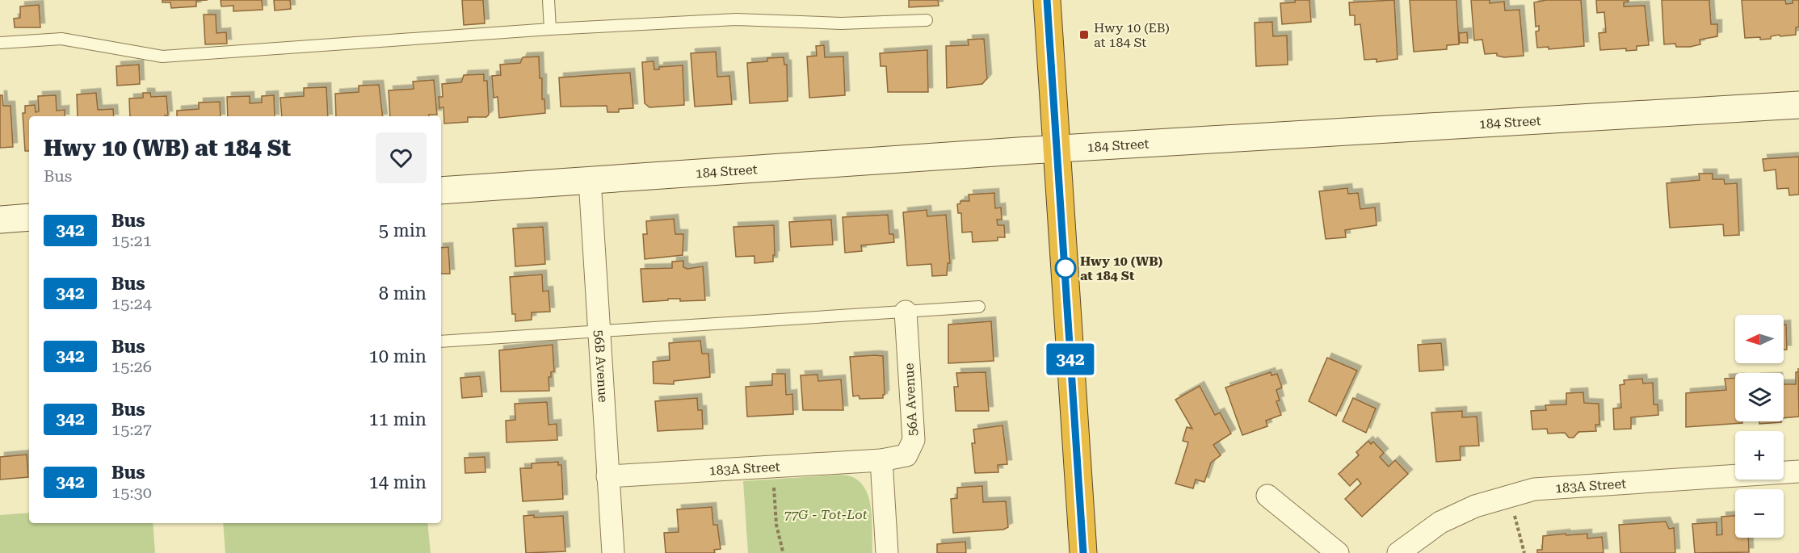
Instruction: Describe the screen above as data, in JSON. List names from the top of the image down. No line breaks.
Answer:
{"streets":{"main road":["184 Street"],"street":["56B Avenue","56A Avenue","183A Street"]},"crossings":[["184 Street","56B Avenue"],["56B Avenue","183A Street"],["56A Avenue","183A Street"]],"parks":["77G - Tot-Lot"],"places":{"transit":["Hwy 10 (EB) at 184 St"],"other":["Hwy 10 (WB) at 184 St"]},"lines":["bus line 342"],"north":"left","page":{"on_map":"342","heading":["Hwy 10 (WB) at 184 St","Bus"],"list":[{"mark":"342","name":"Bus","note":"15:21","value":"5 min"},{"mark":"342","name":"Bus","note":"15:24","value":"8 min"},{"mark":"342","name":"Bus","note":"15:26","value":"10 min"},{"mark":"342","name":"Bus","note":"15:27","value":"11 min"},{"mark":"342","name":"Bus","note":"15:30","value":"14 min"}],"map_buttons":["+","−"]}}
